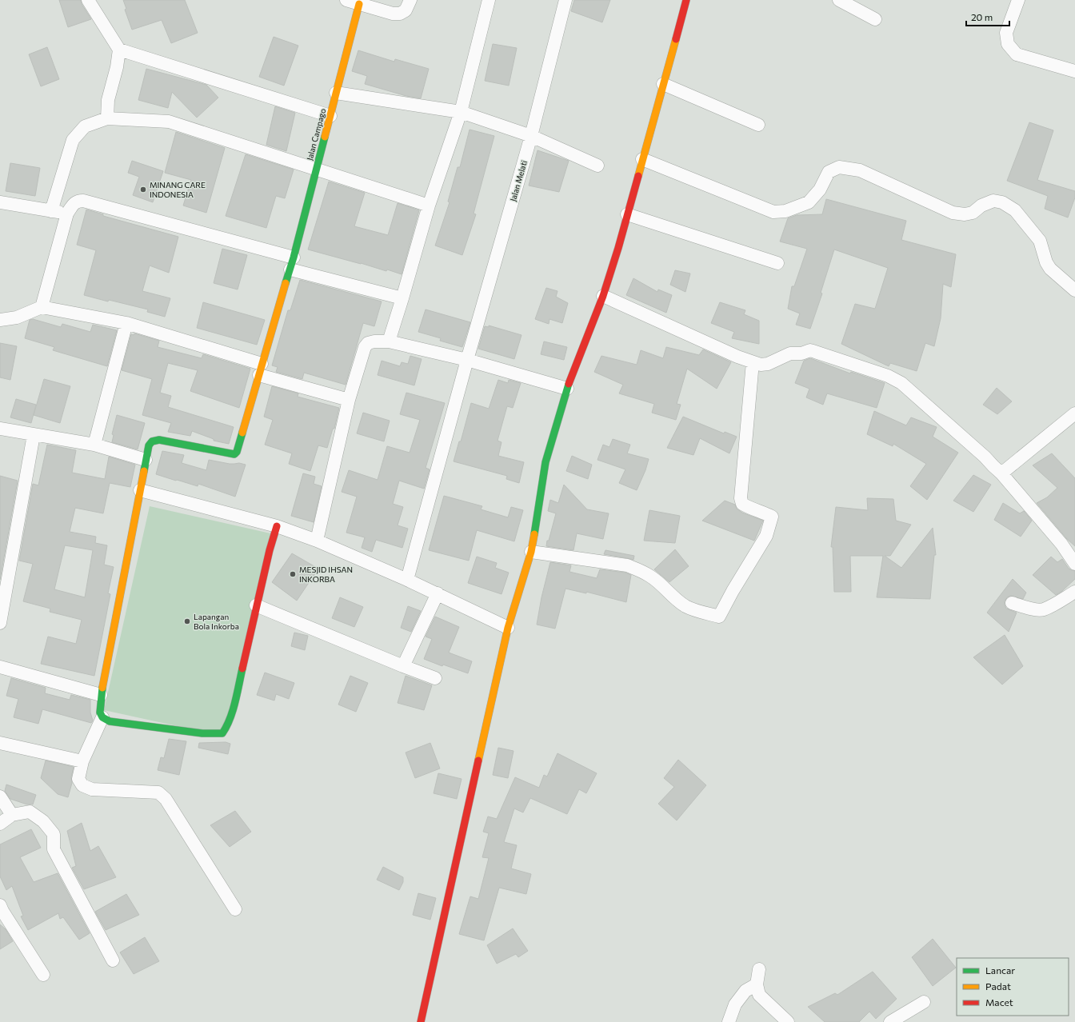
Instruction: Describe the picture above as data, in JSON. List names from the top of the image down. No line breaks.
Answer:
{"streets":{"street":["Jalan Campago","Jalan Melati"]},"places":["MINANG CARE INDONESIA","MESJID IHSAN INKORBA","Lapangan Bola Inkorba"],"legend":["Lancar","Padat","Macet"],"scale_bar":"20 m"}
